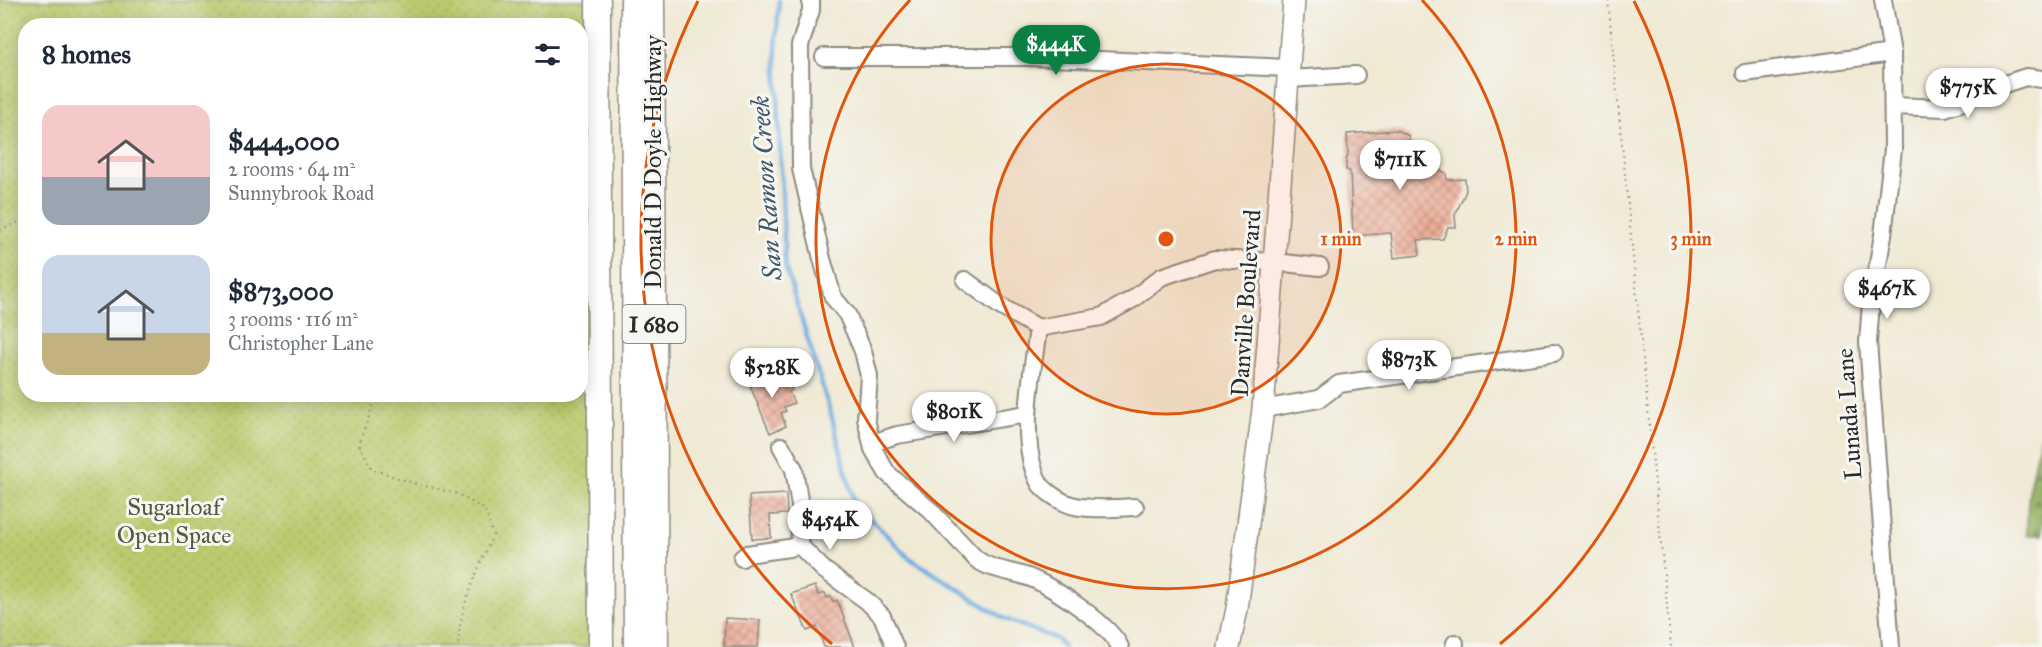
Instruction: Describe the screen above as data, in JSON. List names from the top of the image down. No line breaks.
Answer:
{"streets":{"highway":["Donald D Doyle Highway","I 680"],"main road":["Danville Boulevard"],"street":["Lunada Lane"]},"water":["San Ramon Creek"],"parks":["Sugarloaf Open Space"],"page":{"heading":"8 homes","price":["$444K","$775K","$711K","$467K","$873K","$528K","$801K","$454K"],"list":[{"name":"$444,000","note":"2 rooms · 64 m² · Sunnybrook Road"},{"name":"$873,000","note":"3 rooms · 116 m² · Christopher Lane"}]},"rings":["1 min","2 min","3 min"]}
